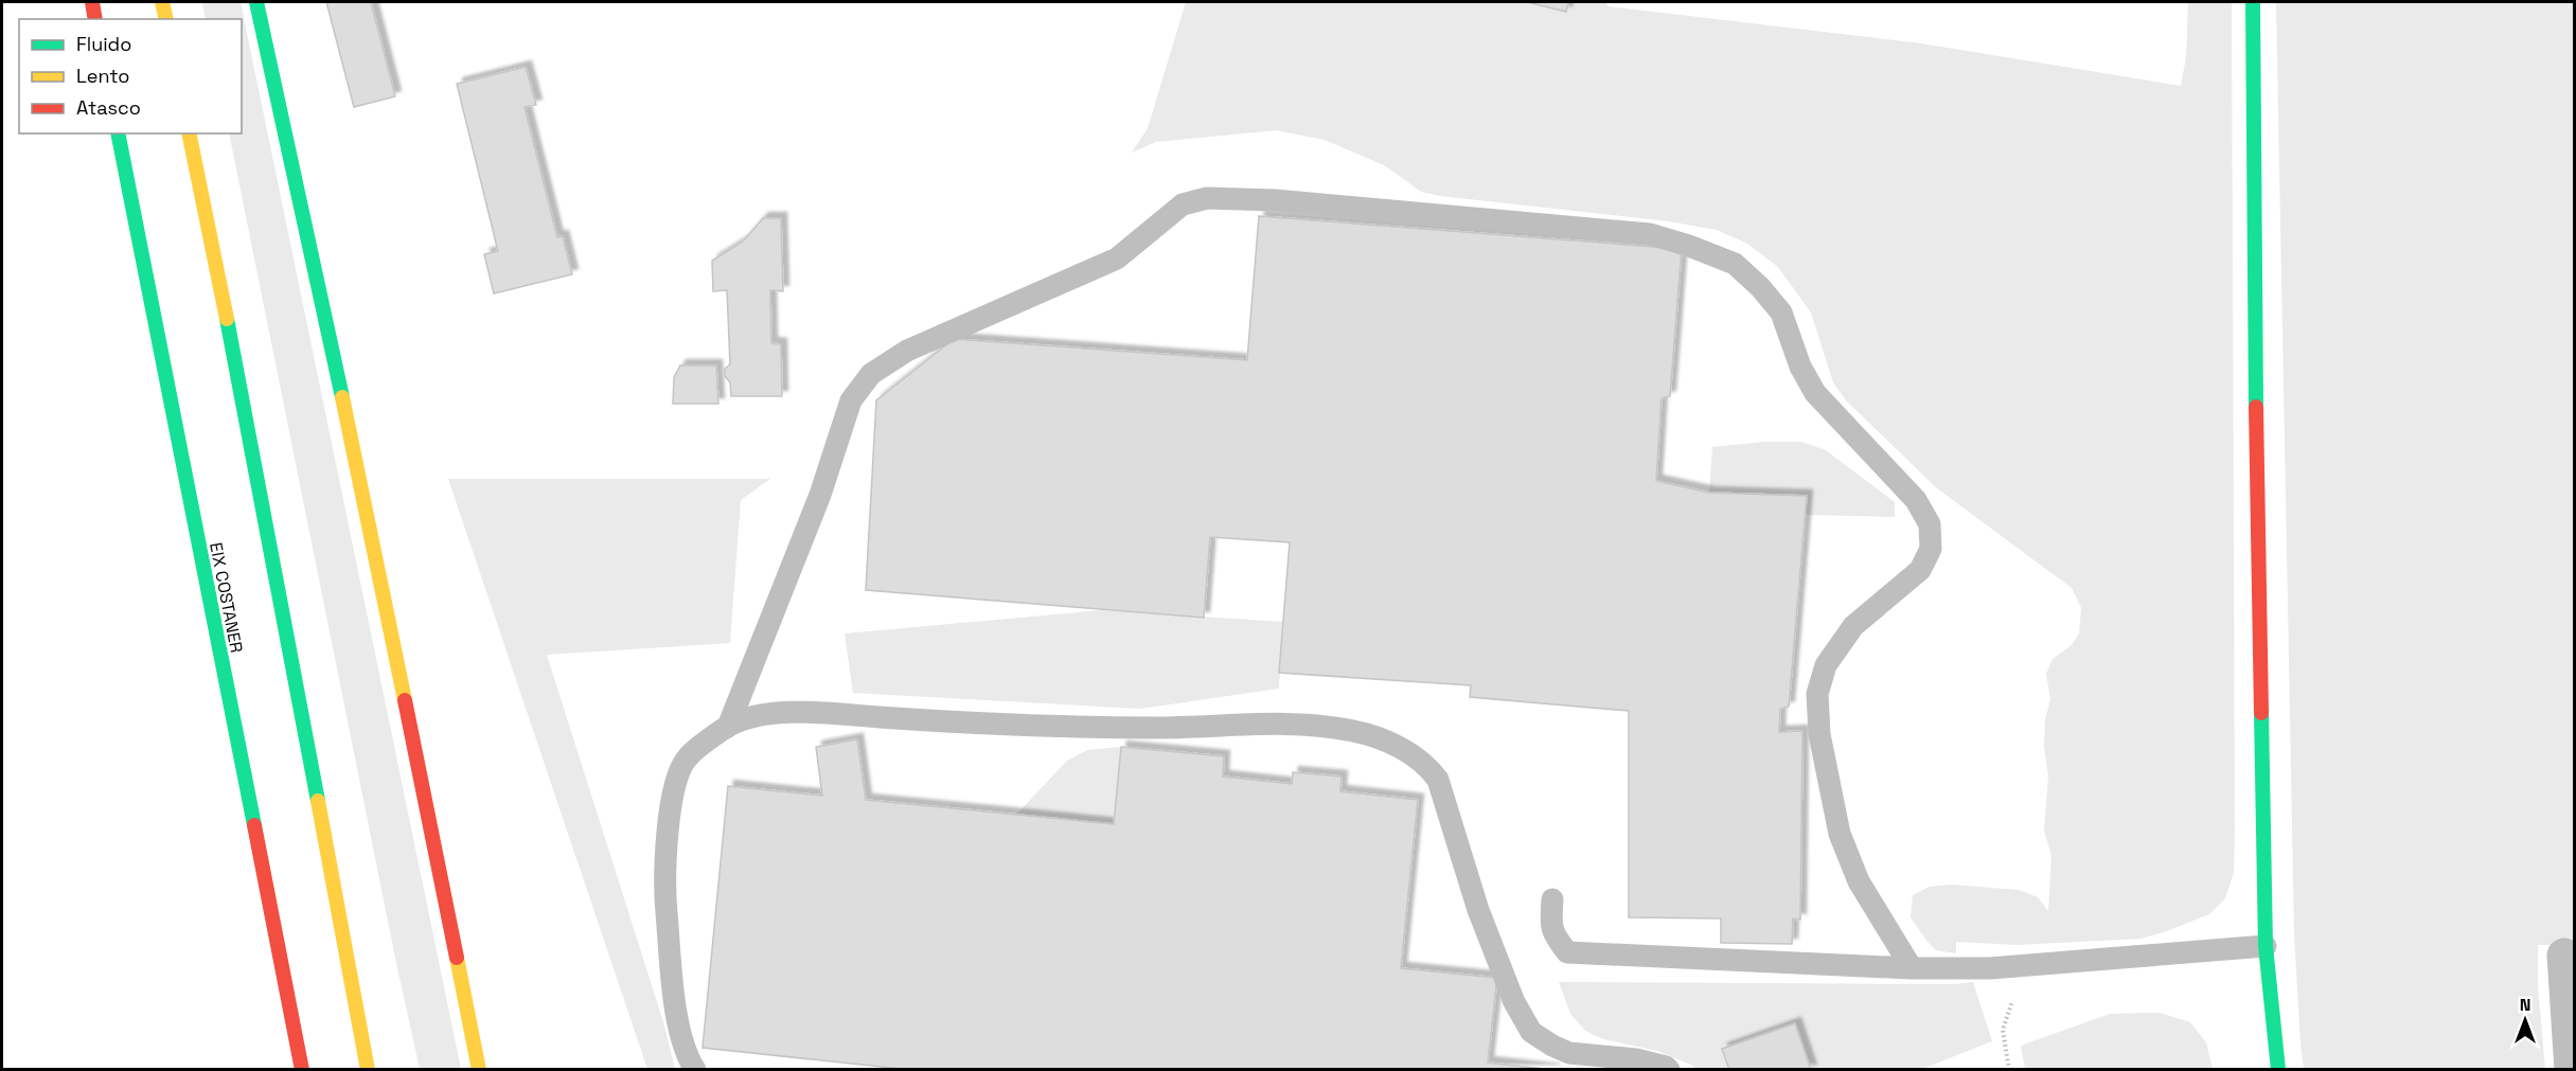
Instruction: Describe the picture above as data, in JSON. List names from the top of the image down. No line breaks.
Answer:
{"streets":{"main road":["EIX COSTANER"]},"legend":["Fluido","Lento","Atasco"],"north":"top"}
